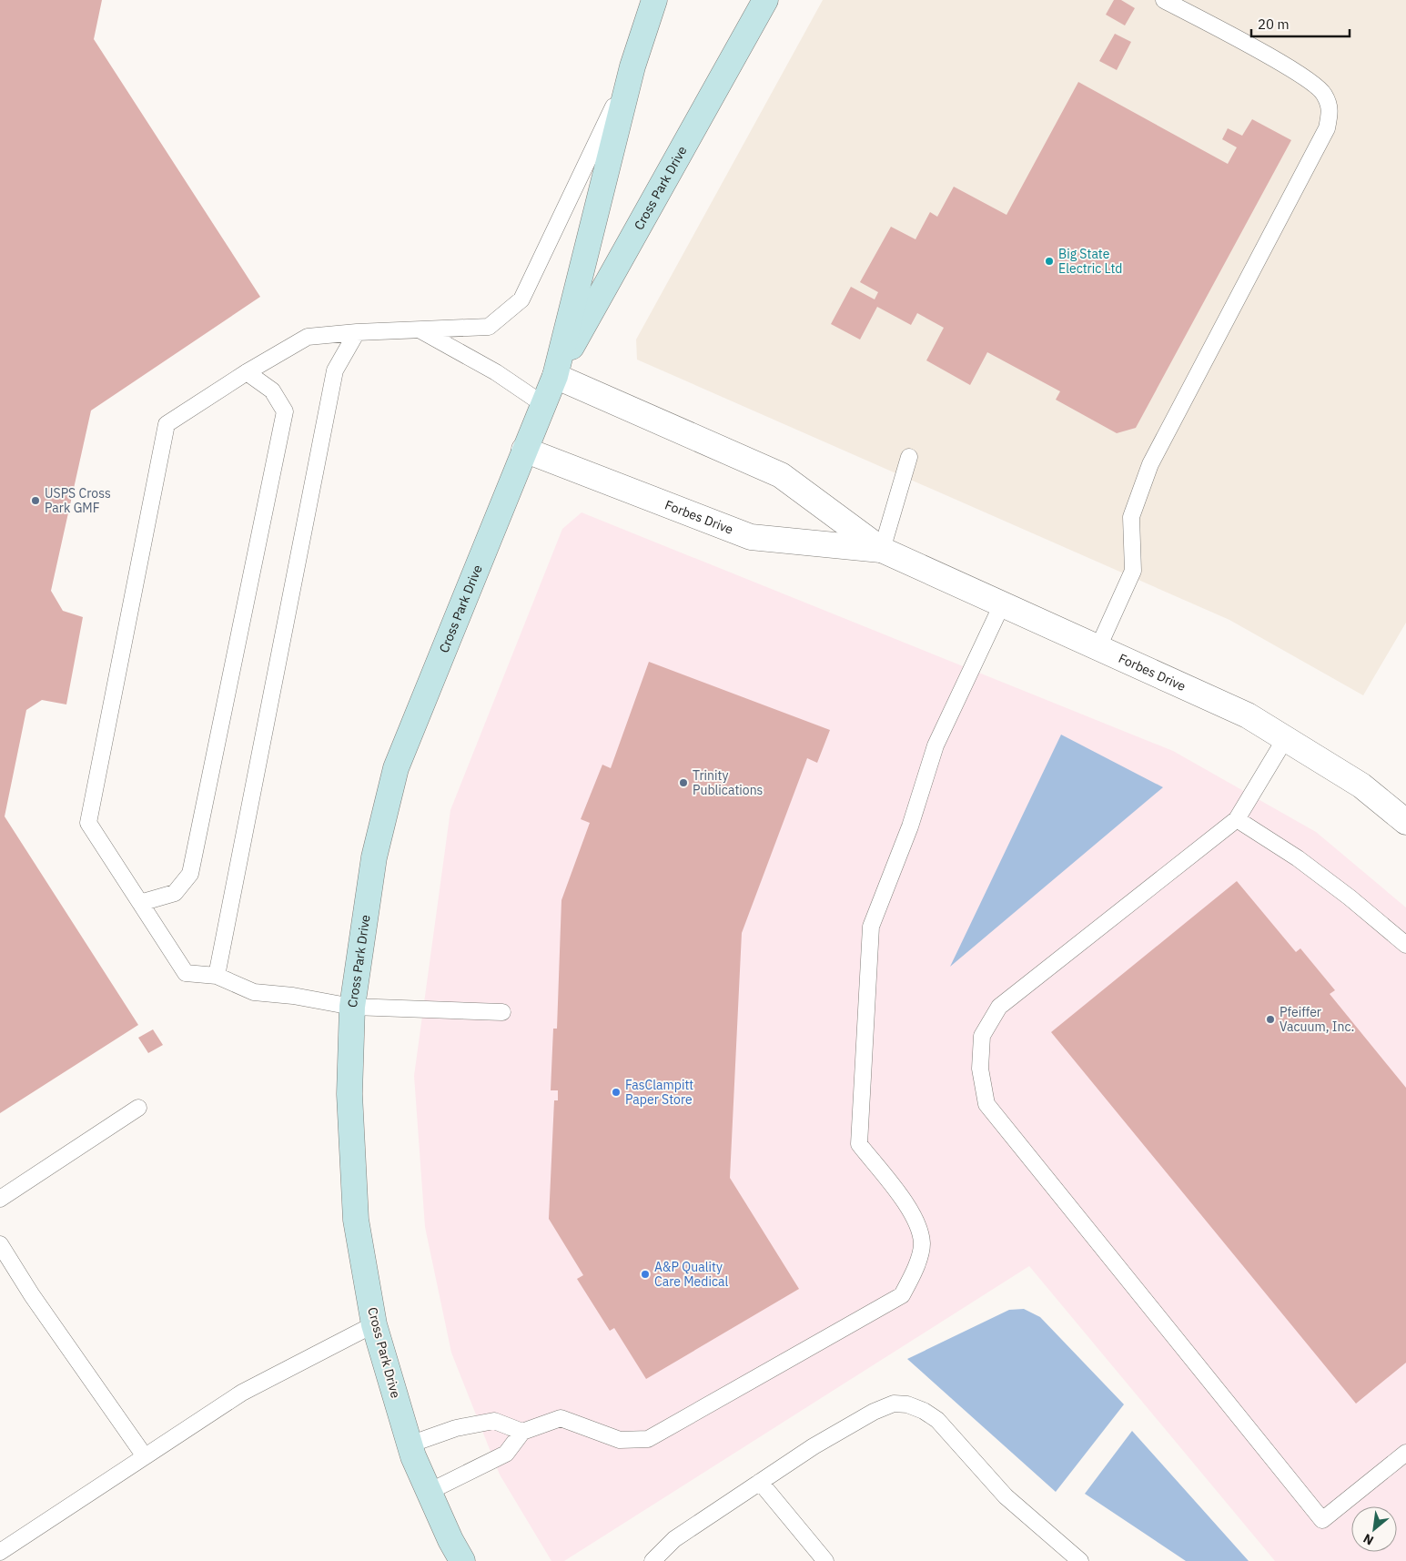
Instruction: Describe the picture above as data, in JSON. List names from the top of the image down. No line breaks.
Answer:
{"streets":{"street":["Cross Park Drive","Forbes Drive"]},"crossings":[["Cross Park Drive","Forbes Drive"]],"places":["Big State Electric Ltd","USPS Cross Park GMF","Trinity Publications","Pfeiffer Vacuum, Inc.","FasClampitt Paper Store","A&P Quality Care Medical"],"scale_bar":"20 m","north":"bottom left"}
